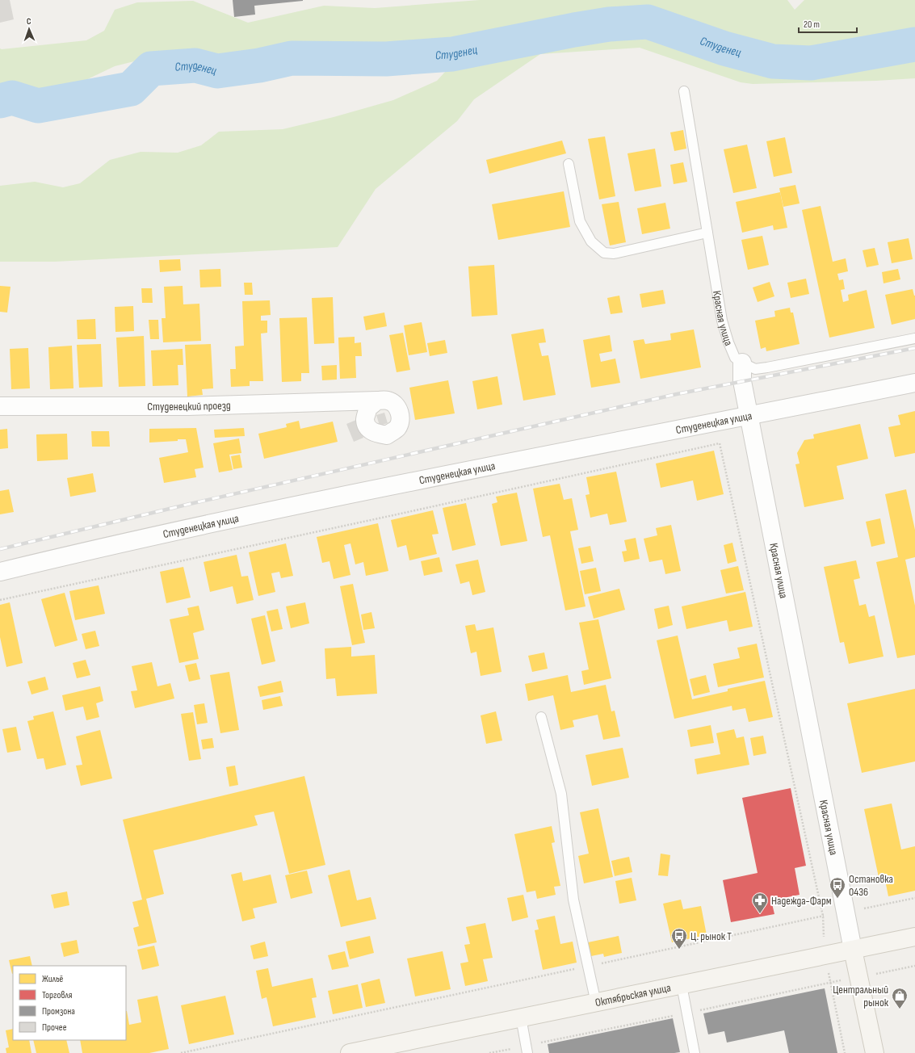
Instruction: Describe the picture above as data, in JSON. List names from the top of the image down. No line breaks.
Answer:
{"streets":{"main road":["Красная улица","Октябрьская улица"],"street":["Студенецкий проезд","Студенецкая улица"]},"crossings":[["Красная улица","Студенецкая улица"],["Красная улица","Октябрьская улица"]],"water":["Студенец"],"places":{"bus stop":["Остановка 0436","Ц. рынок Т"],"pharmacy":["Надежда-Фарм"],"shop":["Центральный рынок"]},"legend":["Жильё","Торговля","Промзона","Прочее"],"scale_bar":"20 m","north":"top"}
